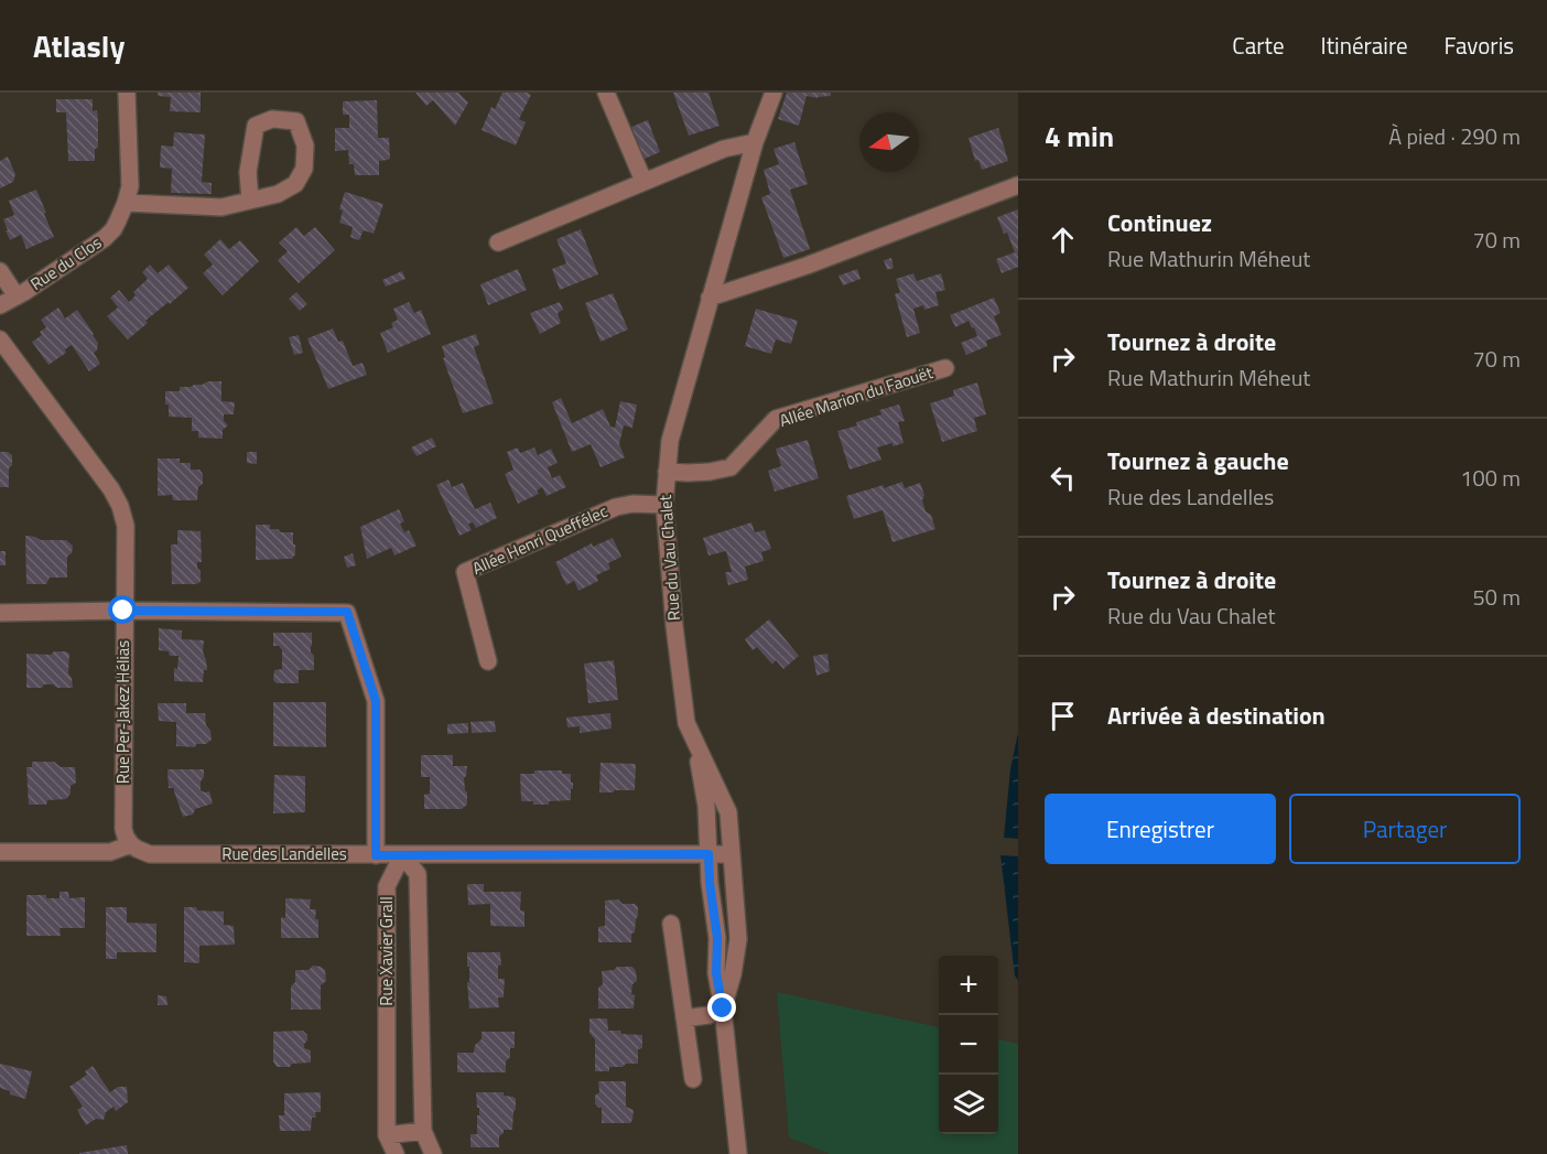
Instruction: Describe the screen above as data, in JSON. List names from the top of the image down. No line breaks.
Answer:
{"streets":{"street":["Rue du Clos","Allée Marion du Faouët","Allée Henri Queffélec","Rue du Vau Chalet","Rue Per-Jakez Hélias","Rue des Landelles","Rue Xavier Grall"]},"crossings":[["Allée Marion du Faouët","Rue du Vau Chalet"],["Allée Henri Queffélec","Rue du Vau Chalet"],["Rue du Vau Chalet","Rue des Landelles"],["Rue Per-Jakez Hélias","Rue des Landelles"],["Rue des Landelles","Rue Xavier Grall"]],"north":"left","page":{"header":"Atlasly","nav":["Carte","Itinéraire","Favoris"],"heading":["4 min","À pied · 290 m"],"list":[["Continuez","Rue Mathurin Méheut","70 m"],["Tournez à droite","Rue Mathurin Méheut","70 m"],["Tournez à gauche","Rue des Landelles","100 m"],["Tournez à droite","Rue du Vau Chalet","50 m"],"Arrivée à destination"],"buttons":["Enregistrer","Partager"],"map_buttons":["+","−"]}}
